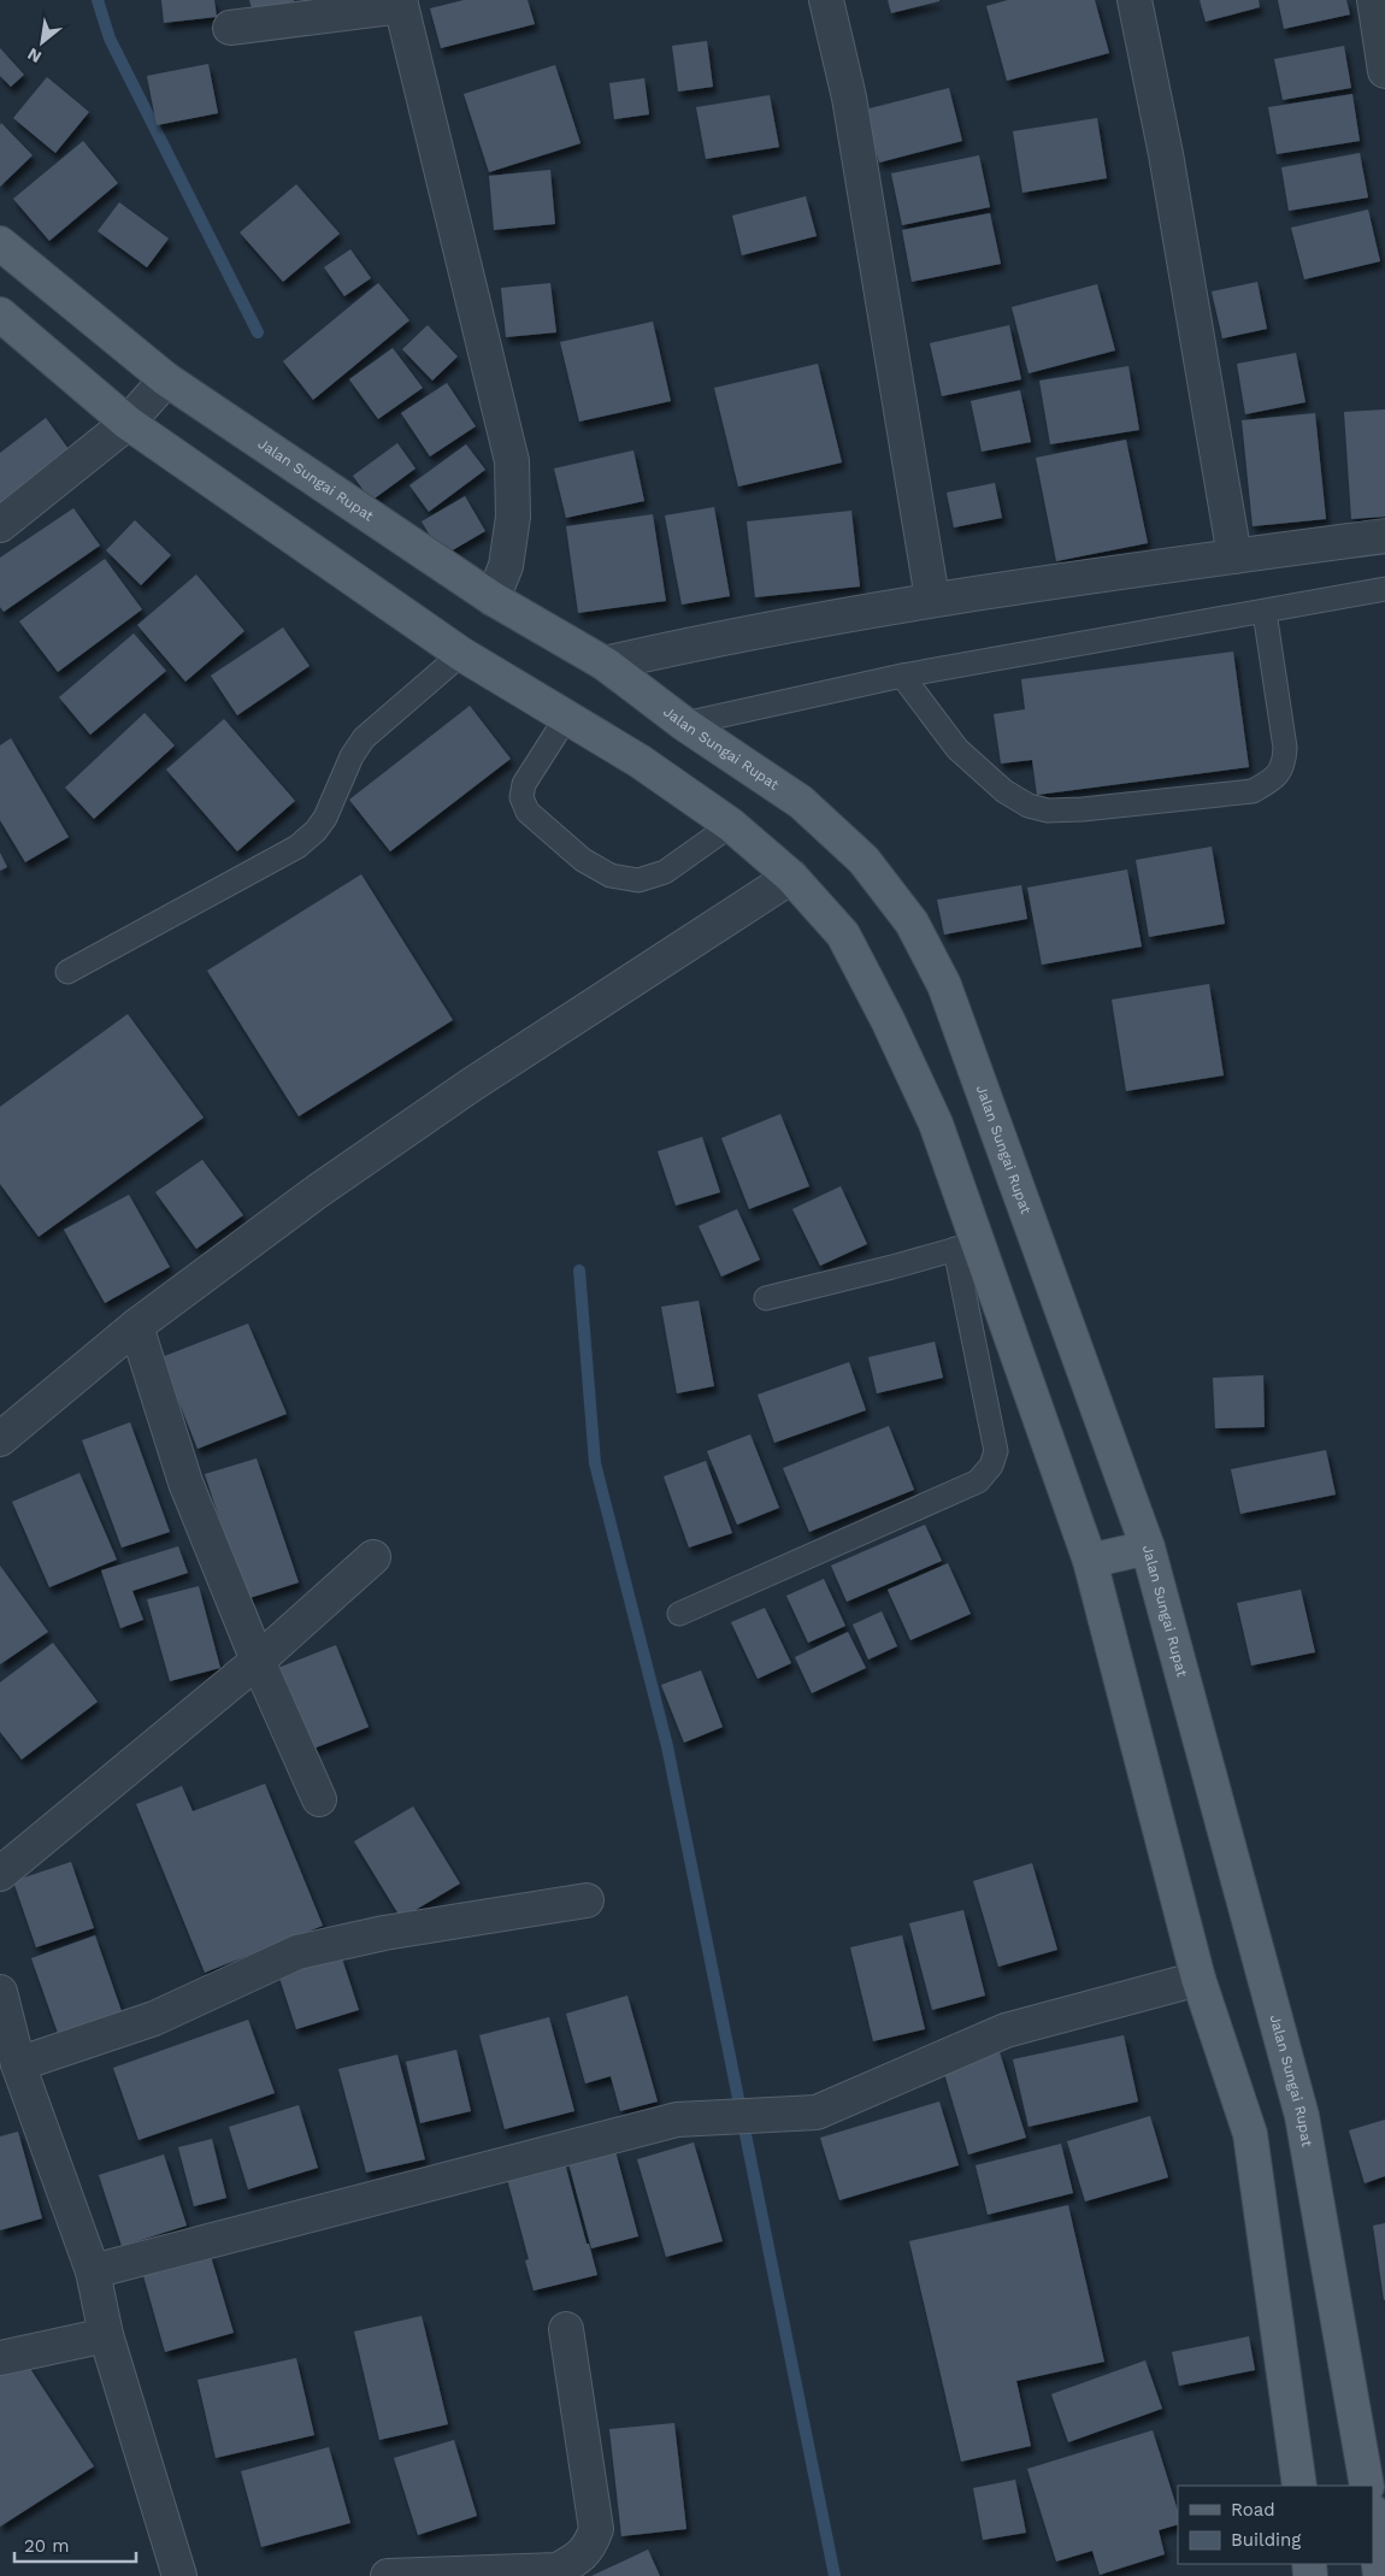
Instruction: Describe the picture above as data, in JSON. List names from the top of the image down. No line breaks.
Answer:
{"streets":{"main road":["Jalan Sungai Rupat"]},"legend":["Road","Building"],"scale_bar":"20 m","north":"bottom left"}
